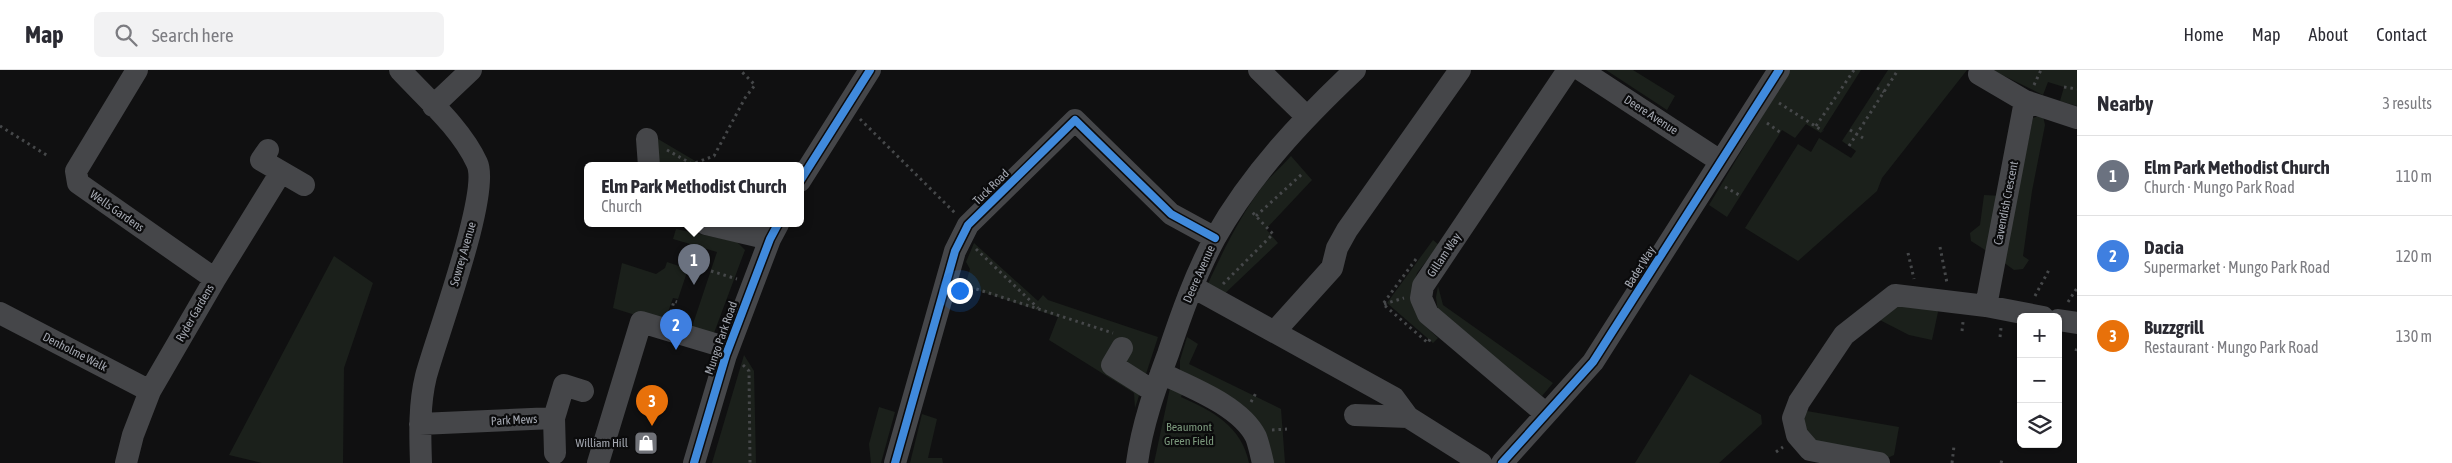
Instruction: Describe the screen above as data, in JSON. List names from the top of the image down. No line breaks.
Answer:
{"streets":{"street":["Deere Avenue","Tuck Road","Cavendish Crescent","Wells Gardens","Sowrey Avenue","Gillam Way","Bader Way","Ryder Gardens","Mungo Park Road","Denholme Walk","Park Mews"]},"crossings":[["Deere Avenue","Tuck Road"],["Deere Avenue","Bader Way"],["Wells Gardens","Ryder Gardens"],["Sowrey Avenue","Park Mews"],["Gillam Way","Bader Way"],["Ryder Gardens","Denholme Walk"]],"parks":["Beaumont Green Field"],"places":{"shop":["William Hill"]},"page":{"header":"Map","search":"Search here","nav":["Home","Map","About","Contact"],"heading":["Nearby","3 results"],"list":[{"mark":"1","name":"Elm Park Methodist Church","note":"Church · Mungo Park Road","value":"110 m"},{"mark":"2","name":"Dacia","note":"Supermarket · Mungo Park Road","value":"120 m"},{"mark":"3","name":"Buzzgrill","note":"Restaurant · Mungo Park Road","value":"130 m"}],"popup":["Elm Park Methodist Church","Church"],"pins":["1","2","3"],"map_buttons":["+","−"]}}
